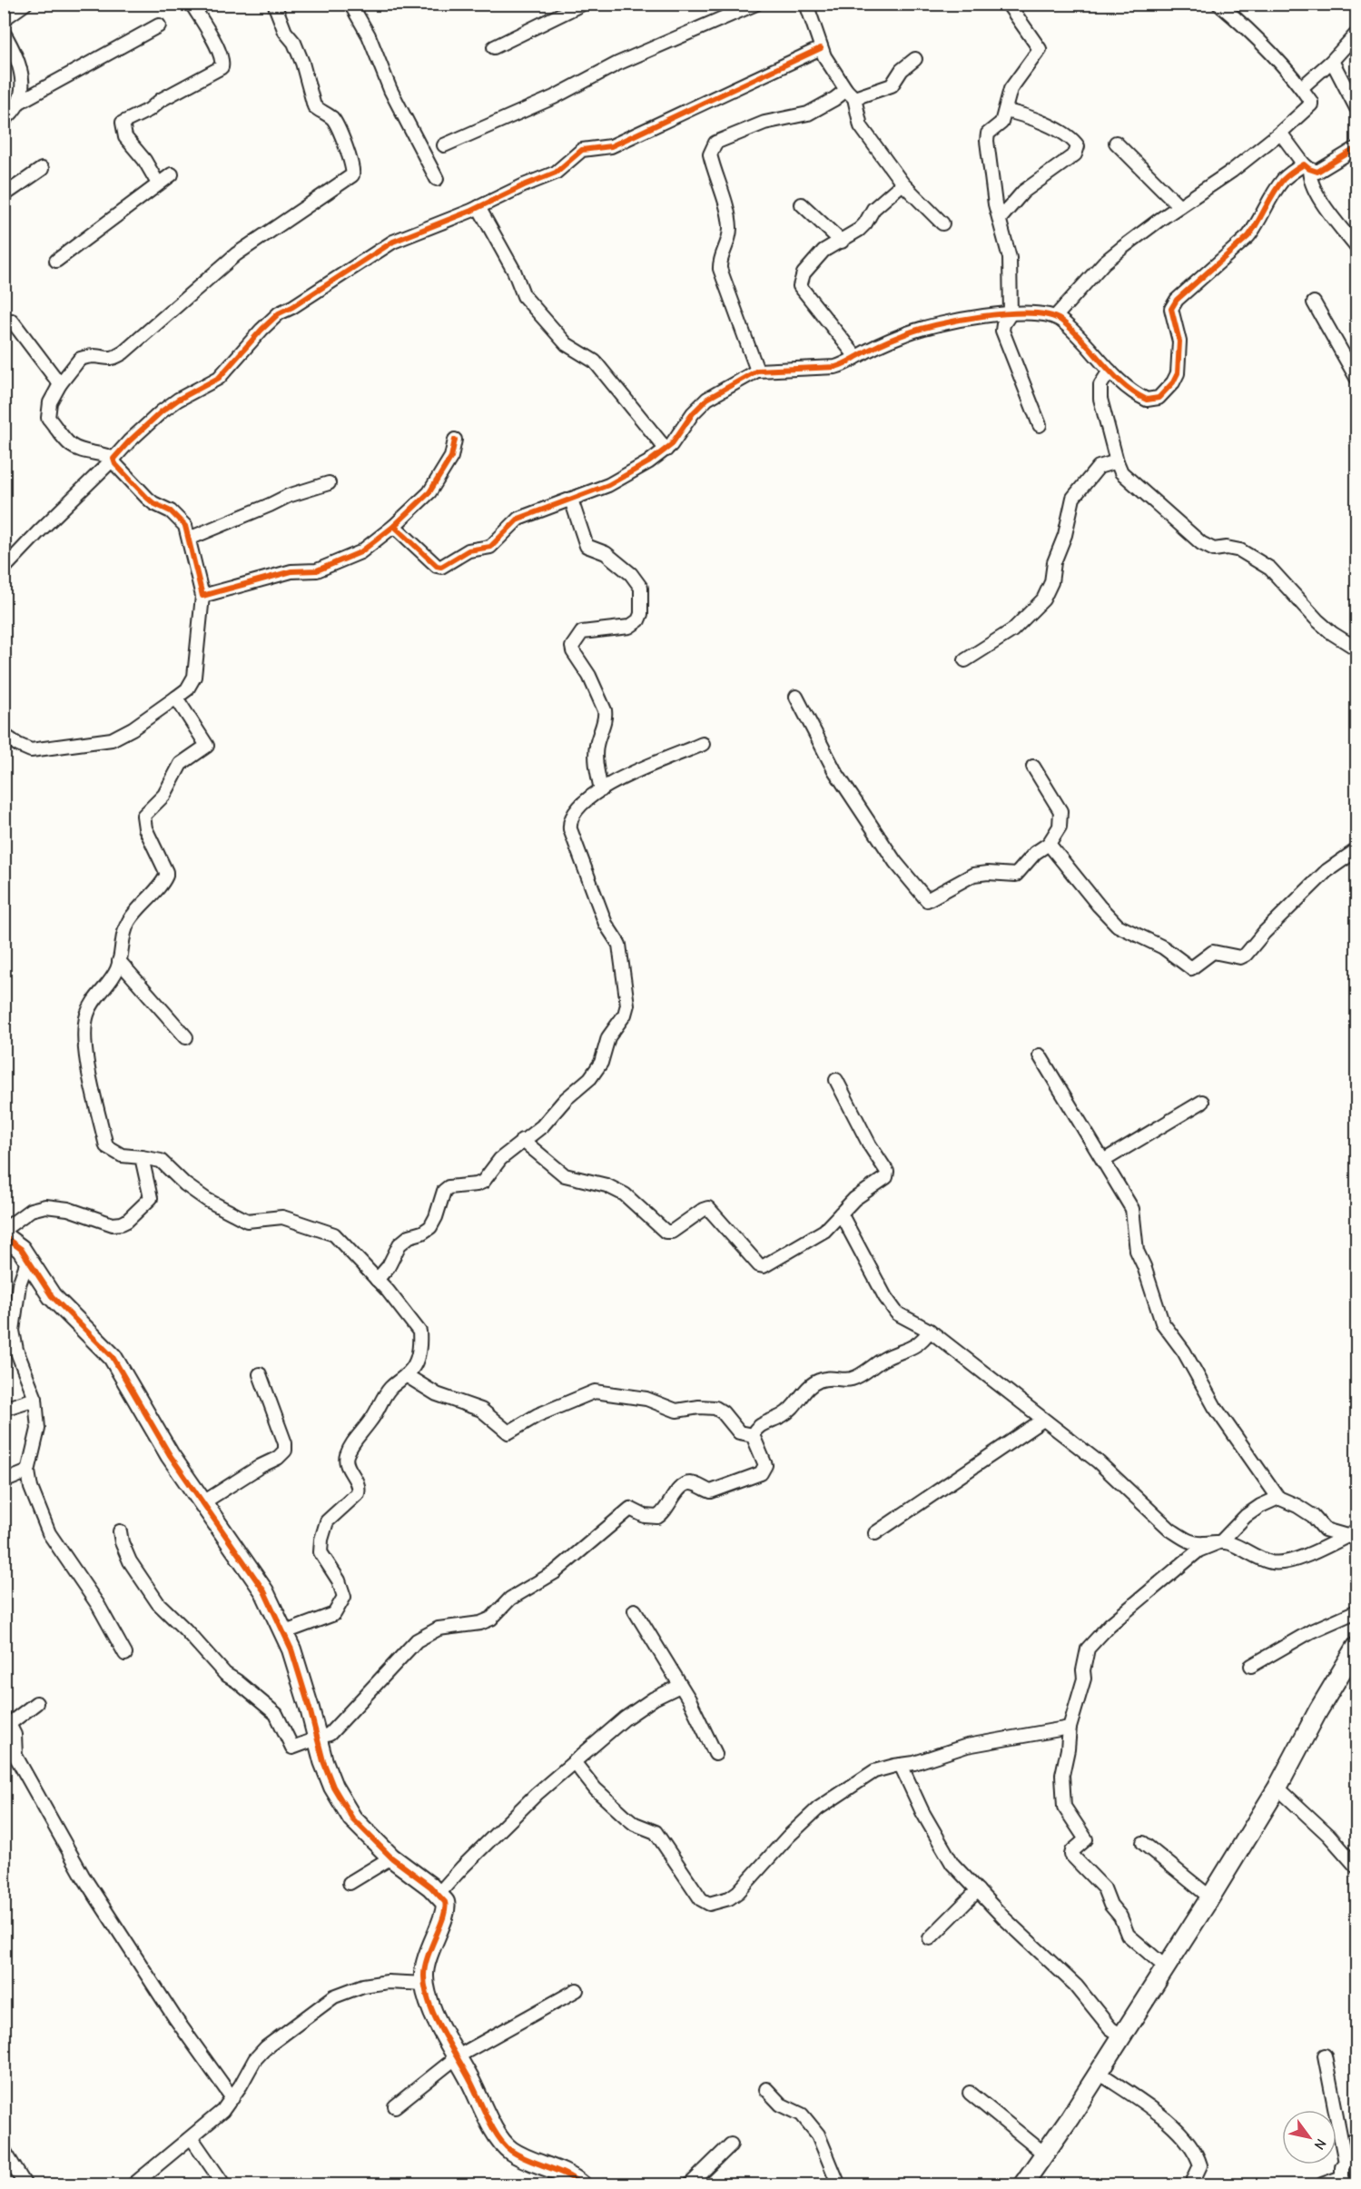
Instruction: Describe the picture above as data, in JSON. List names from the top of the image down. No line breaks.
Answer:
{"north":"bottom right"}
